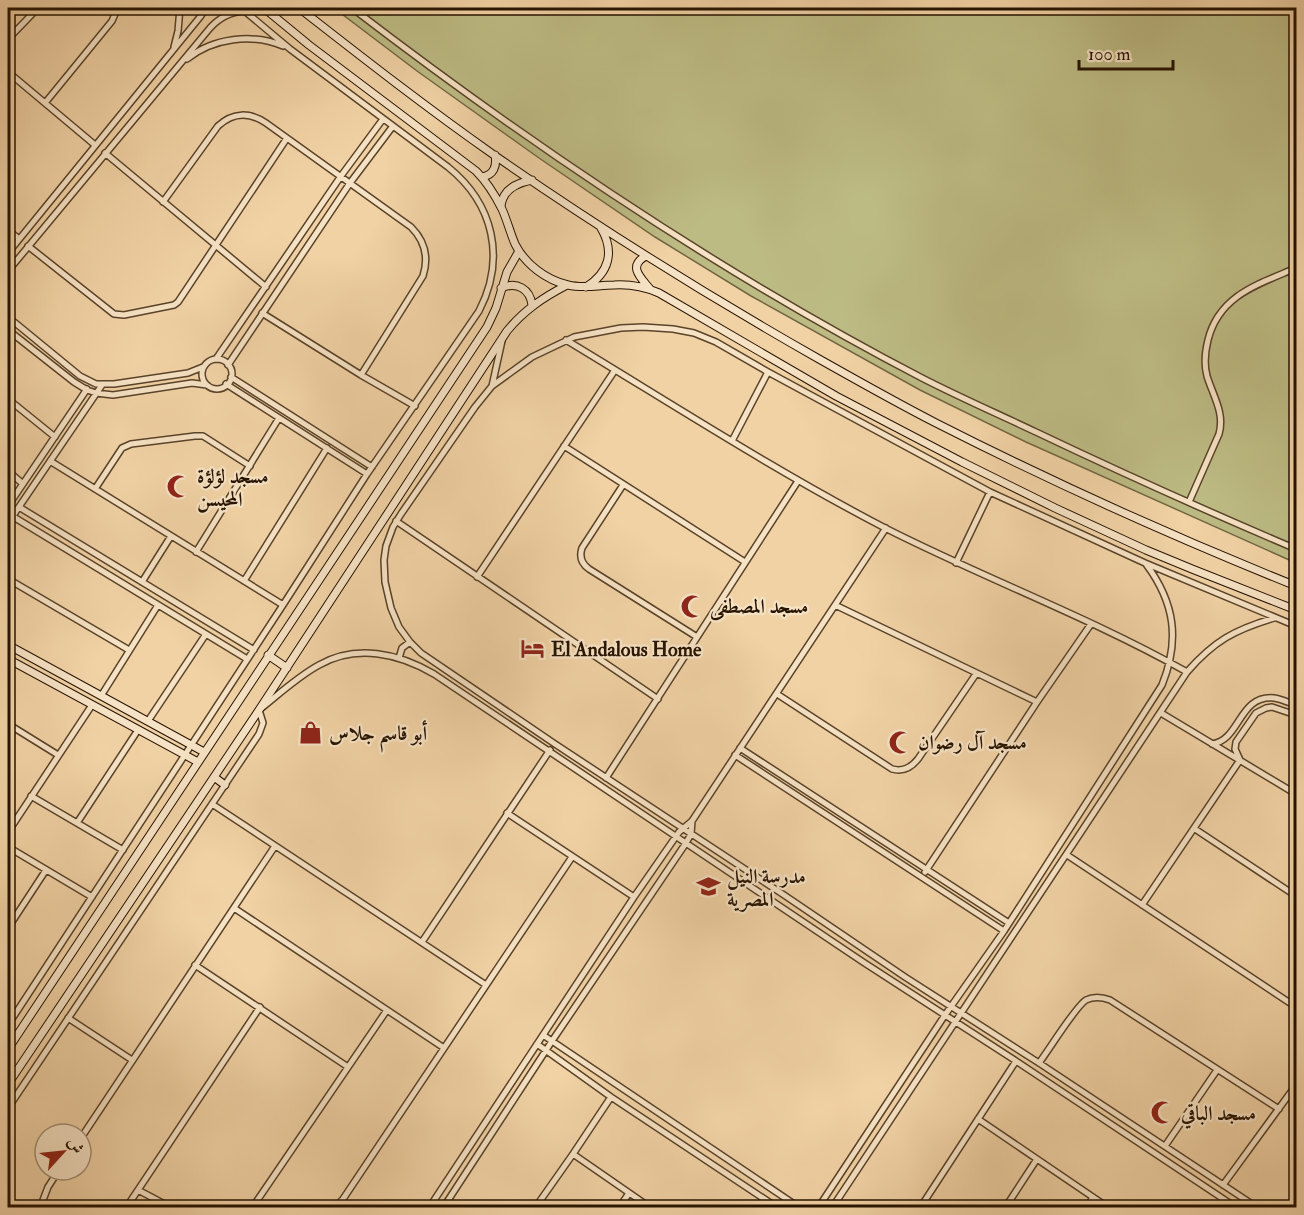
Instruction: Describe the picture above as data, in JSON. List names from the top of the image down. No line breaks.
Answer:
{"places":{"mosque":["مسجد لؤلؤة المحيسن","مسجد المصطفى","مسجد آل رضوان","مسجد الباقي"],"hotel":["El Andalous Home"],"shop":["أبو قاسم جلاس"],"school or university":["مدرسة النيل المصرية"]},"scale_bar":"100 m","north":"top right"}
